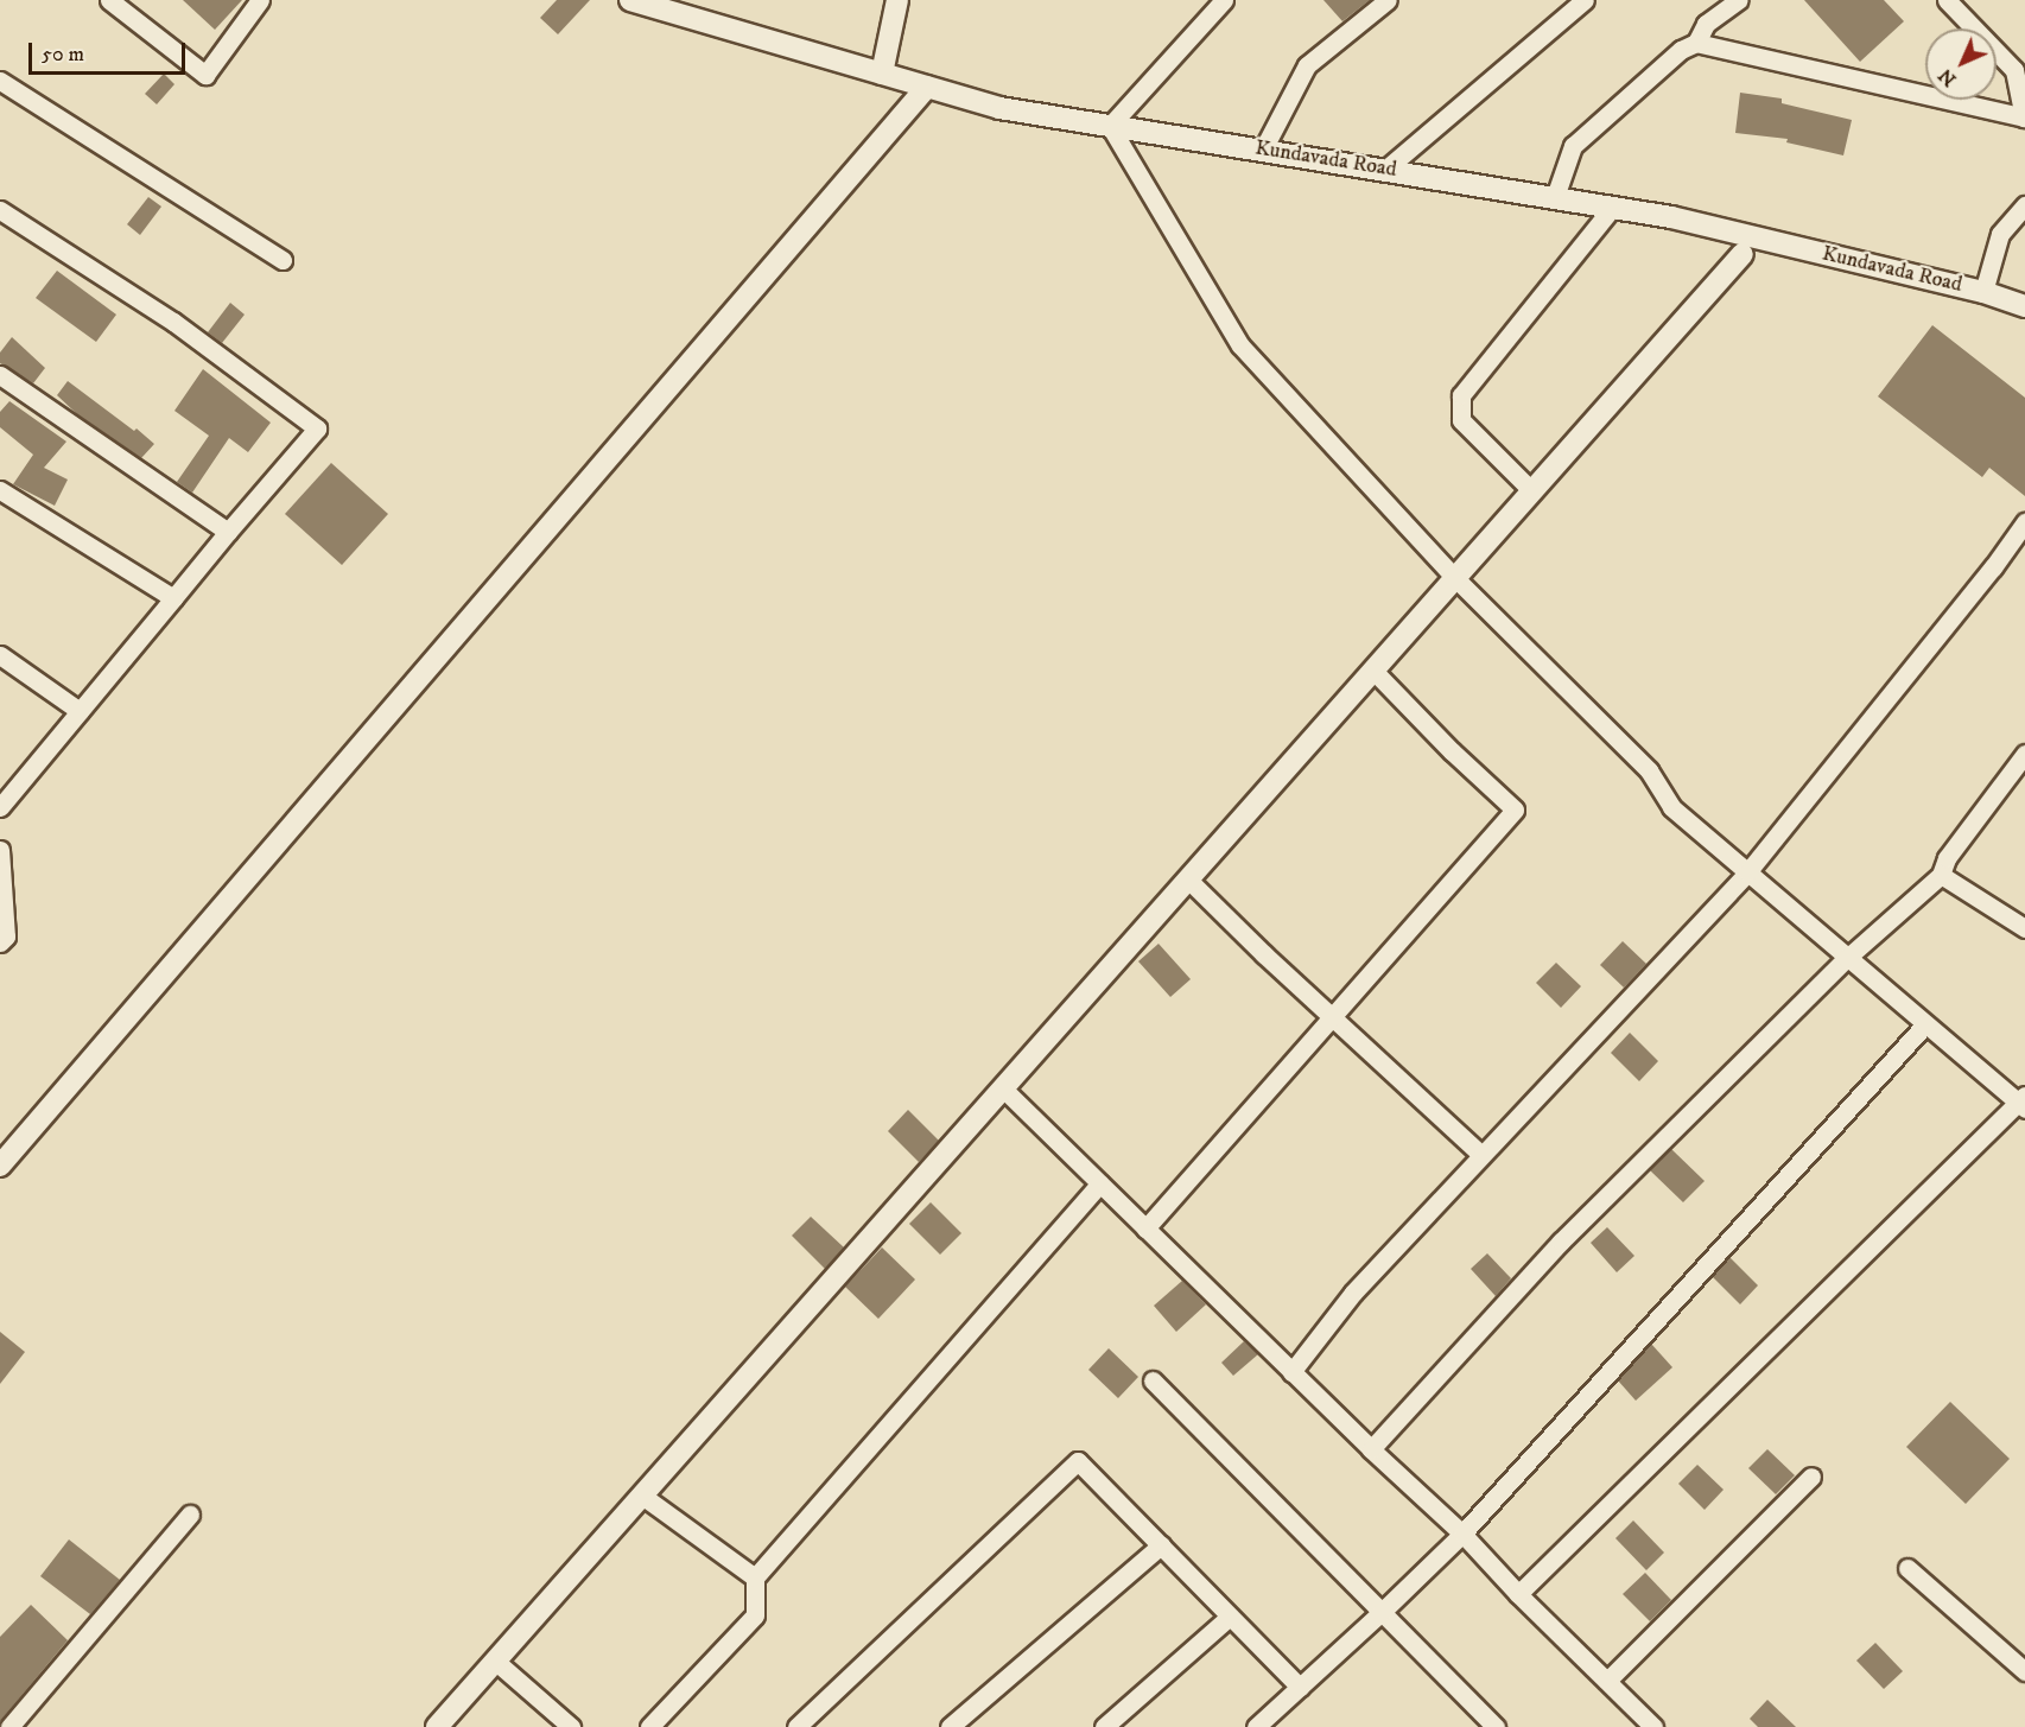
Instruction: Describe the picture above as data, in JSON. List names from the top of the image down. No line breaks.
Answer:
{"streets":{"street":["Kundavada Road"]},"scale_bar":"50 m","north":"bottom left"}
